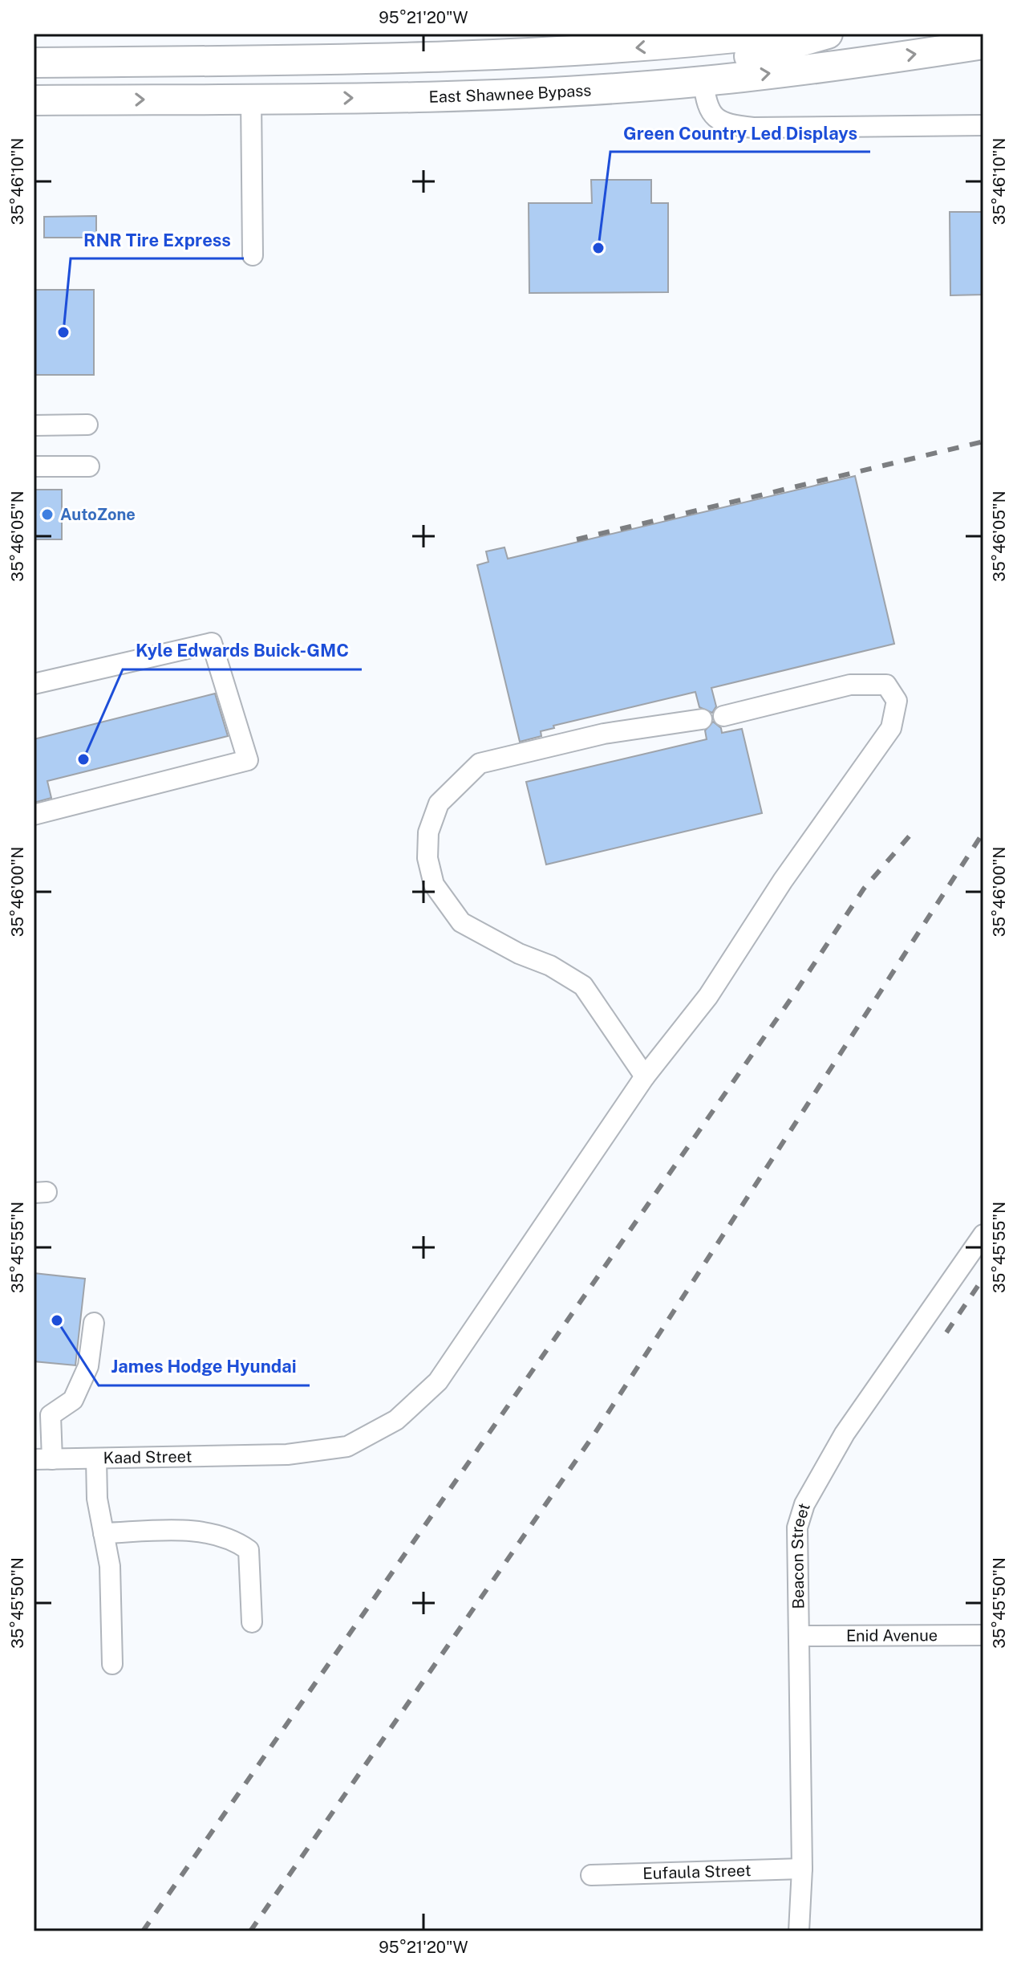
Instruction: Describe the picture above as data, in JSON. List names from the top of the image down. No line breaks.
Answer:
{"streets":{"highway":["East Shawnee Bypass"],"street":["Kaad Street","Beacon Street","Enid Avenue","Eufaula Street"]},"crossings":[["Beacon Street","Enid Avenue"],["Beacon Street","Eufaula Street"]],"places":["Green Country Led Displays","RNR Tire Express","AutoZone","Kyle Edwards Buick-GMC","James Hodge Hyundai"],"coordinates":["95°21'20\"W","35°46'10\"N","35°46'05\"N","35°46'00\"N","35°45'55\"N","35°45'50\"N"]}
